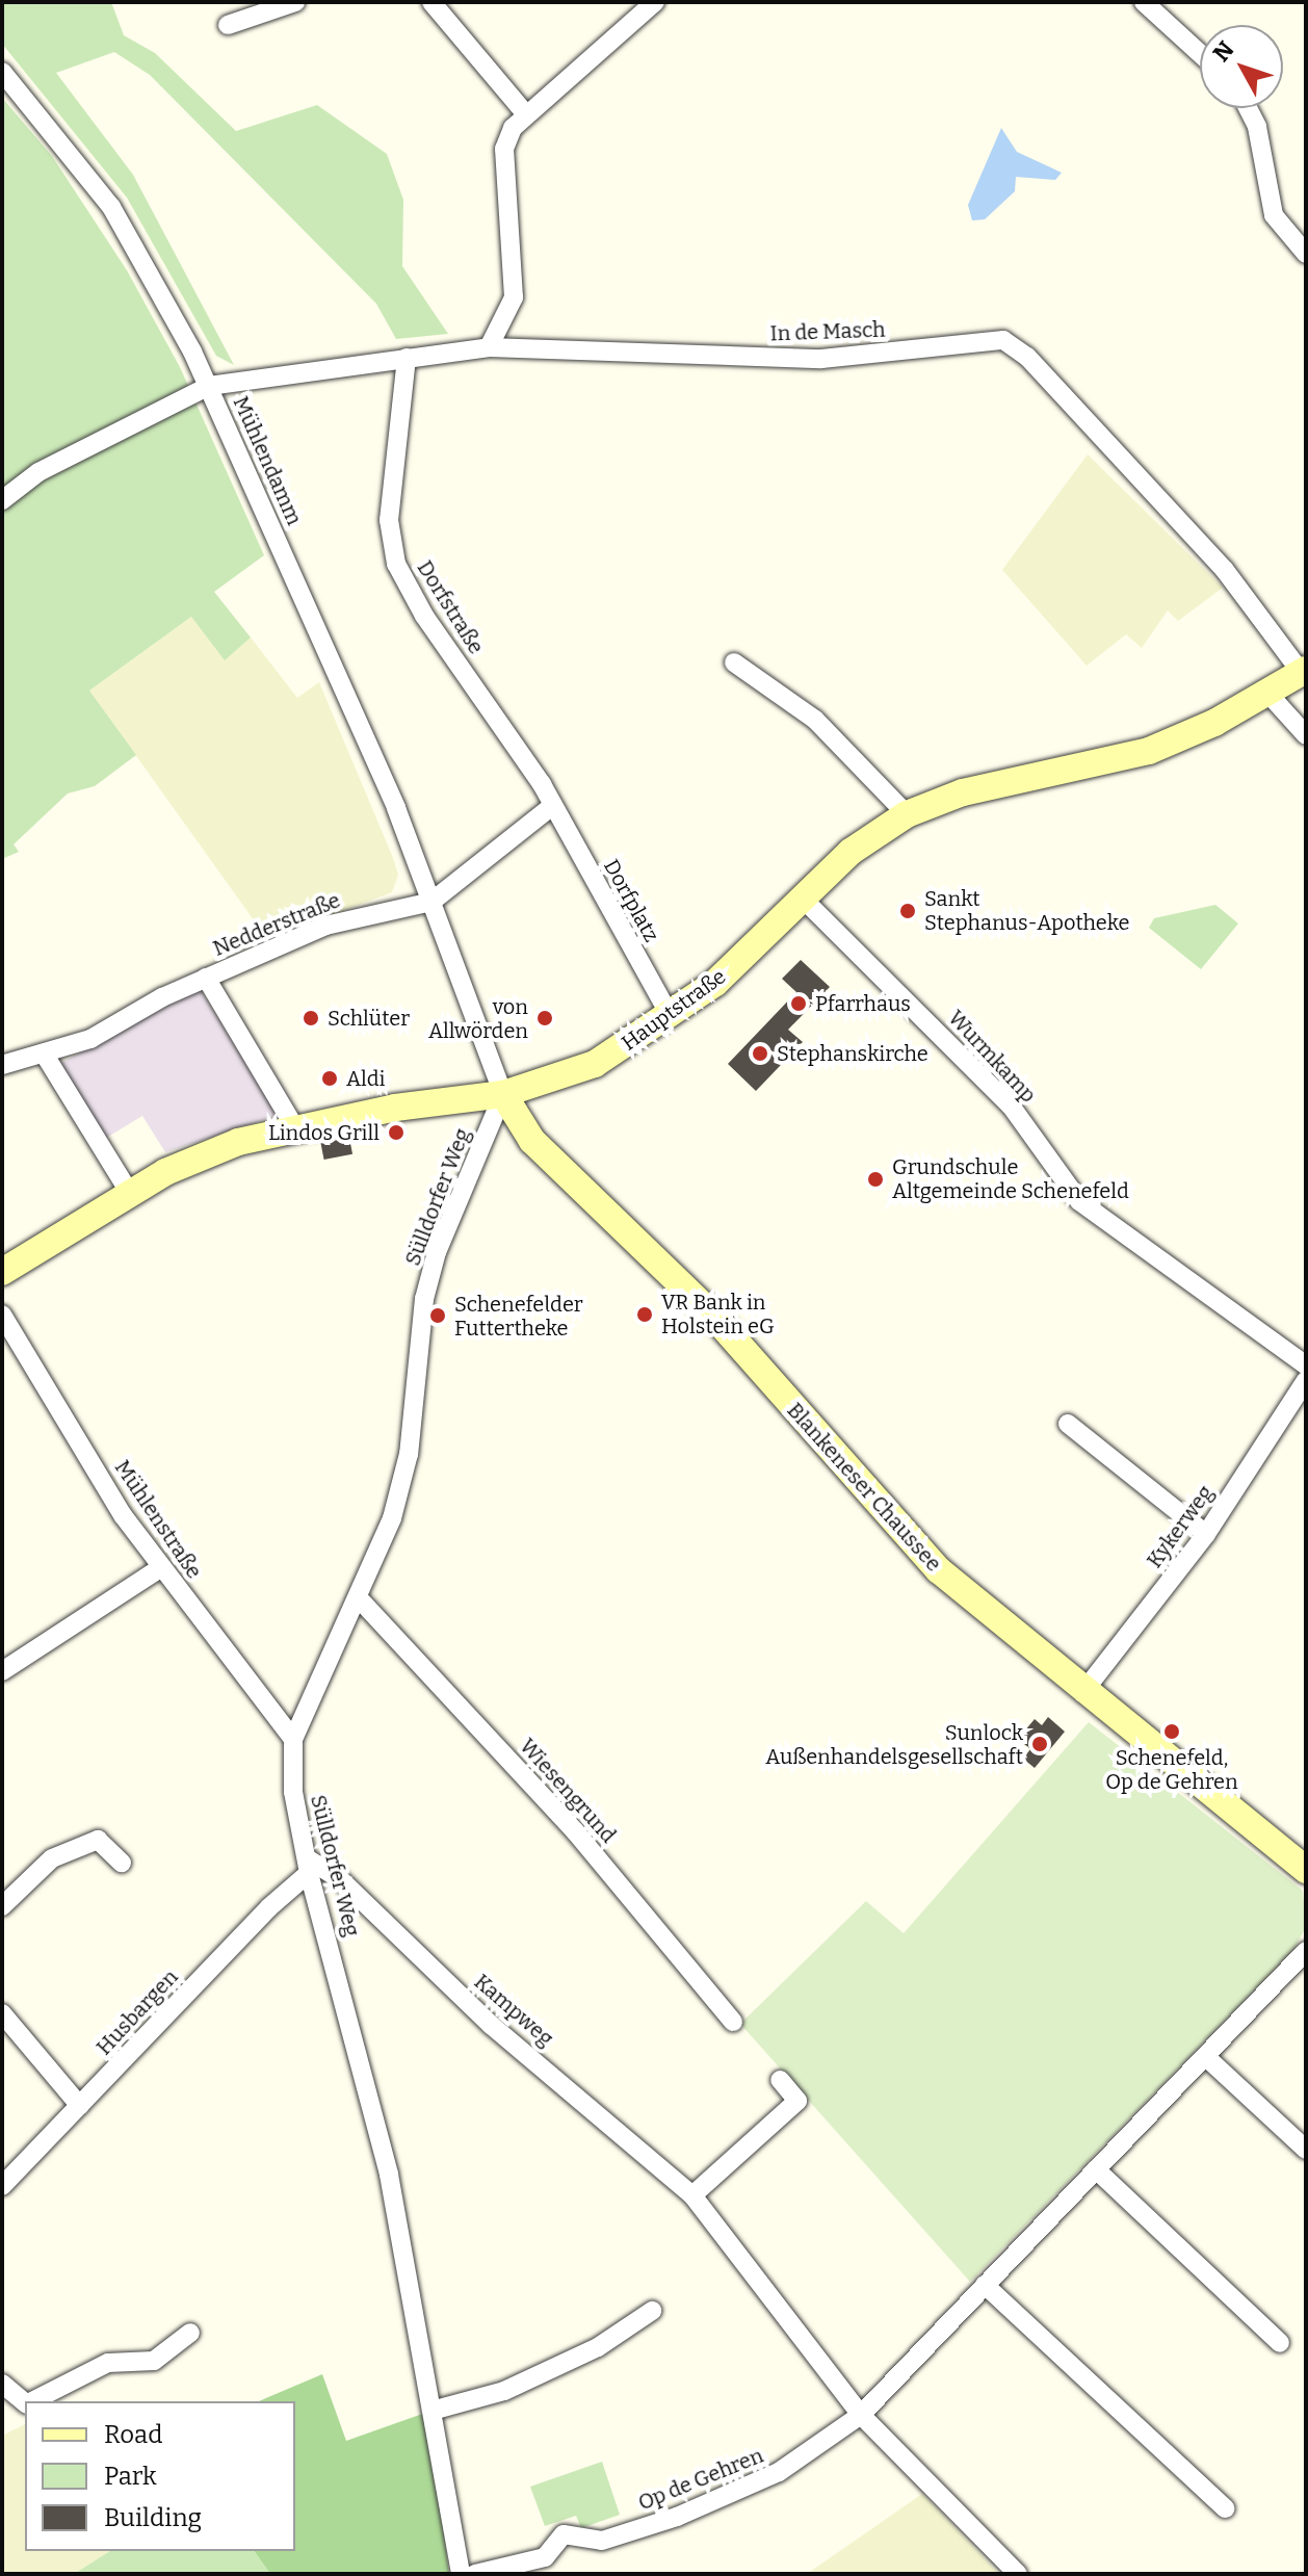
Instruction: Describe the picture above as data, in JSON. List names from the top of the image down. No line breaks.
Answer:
{"streets":{"main road":["Hauptstraße","Blankeneser Chaussee"],"street":["In de Masch","Mühlendamm","Dorfstraße","Dorfplatz","Nedderstraße","Wurmkamp","Sülldorfer Weg","Mühlenstraße","Kykerweg","Wiesengrund","Kampweg","Husbargen","Op de Gehren"]},"crossings":[["In de Masch","Mühlendamm"],["In de Masch","Dorfstraße"],["In de Masch","Hauptstraße"],["Mühlendamm","Nedderstraße"],["Mühlendamm","Hauptstraße"],["Mühlendamm","Sülldorfer Weg"],["Mühlendamm","Blankeneser Chaussee"],["Dorfstraße","Dorfplatz"],["Dorfstraße","Nedderstraße"],["Dorfplatz","Nedderstraße"],["Dorfplatz","Hauptstraße"],["Hauptstraße","Wurmkamp"],["Hauptstraße","Sülldorfer Weg"],["Hauptstraße","Blankeneser Chaussee"],["Sülldorfer Weg","Blankeneser Chaussee"],["Sülldorfer Weg","Mühlenstraße"],["Sülldorfer Weg","Wiesengrund"],["Sülldorfer Weg","Kampweg"],["Sülldorfer Weg","Husbargen"],["Blankeneser Chaussee","Kykerweg"],["Kampweg","Husbargen"],["Kampweg","Op de Gehren"]],"places":["Sankt Stephanus-Apotheke","Pfarrhaus","Schlüter","von Allwörden","Stephanskirche","Aldi","Lindos Grill","Grundschule Altgemeinde Schenefeld","VR Bank in Holstein eG","Schenefelder Futtertheke","Schenefeld, Op de Gehren","Sunlock Außenhandelsgesellschaft"],"legend":["Road","Park","Building"],"north":"top left"}
